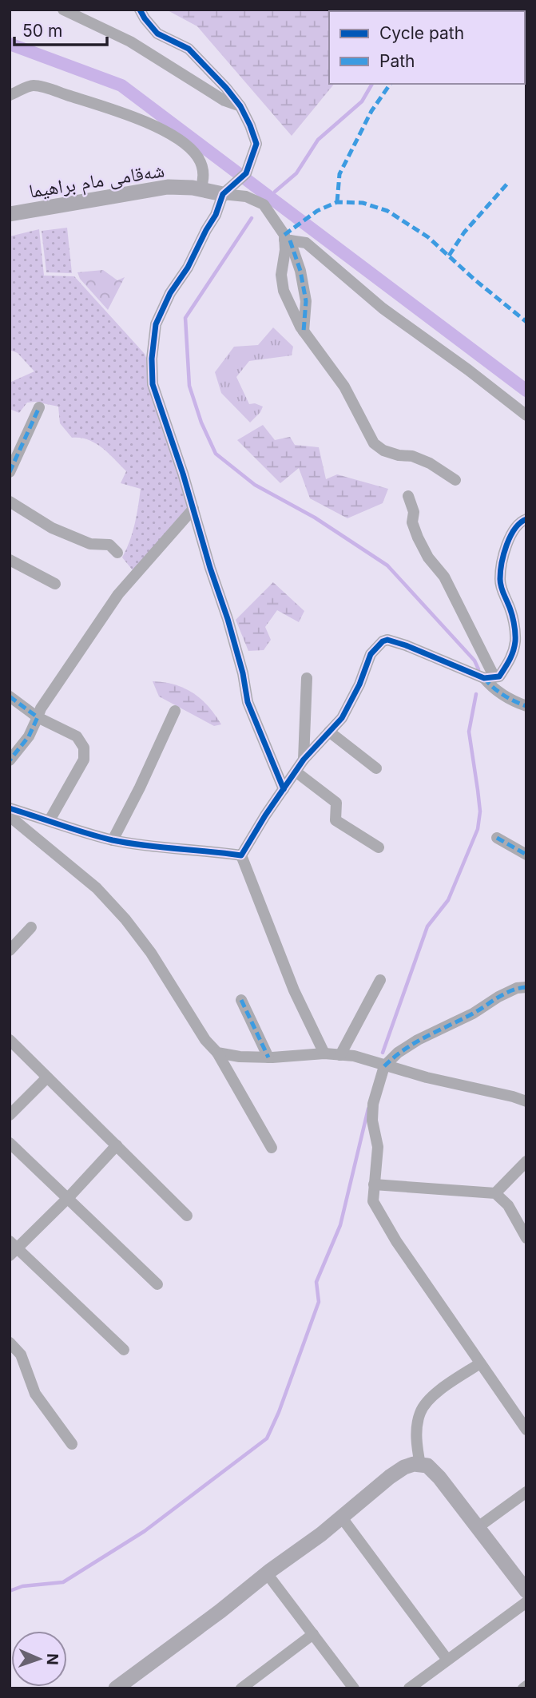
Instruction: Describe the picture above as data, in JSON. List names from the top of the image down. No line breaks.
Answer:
{"streets":{"street":["شەقامی مام براهیما"]},"legend":["Cycle path","Path"],"scale_bar":"50 m","north":"right"}
